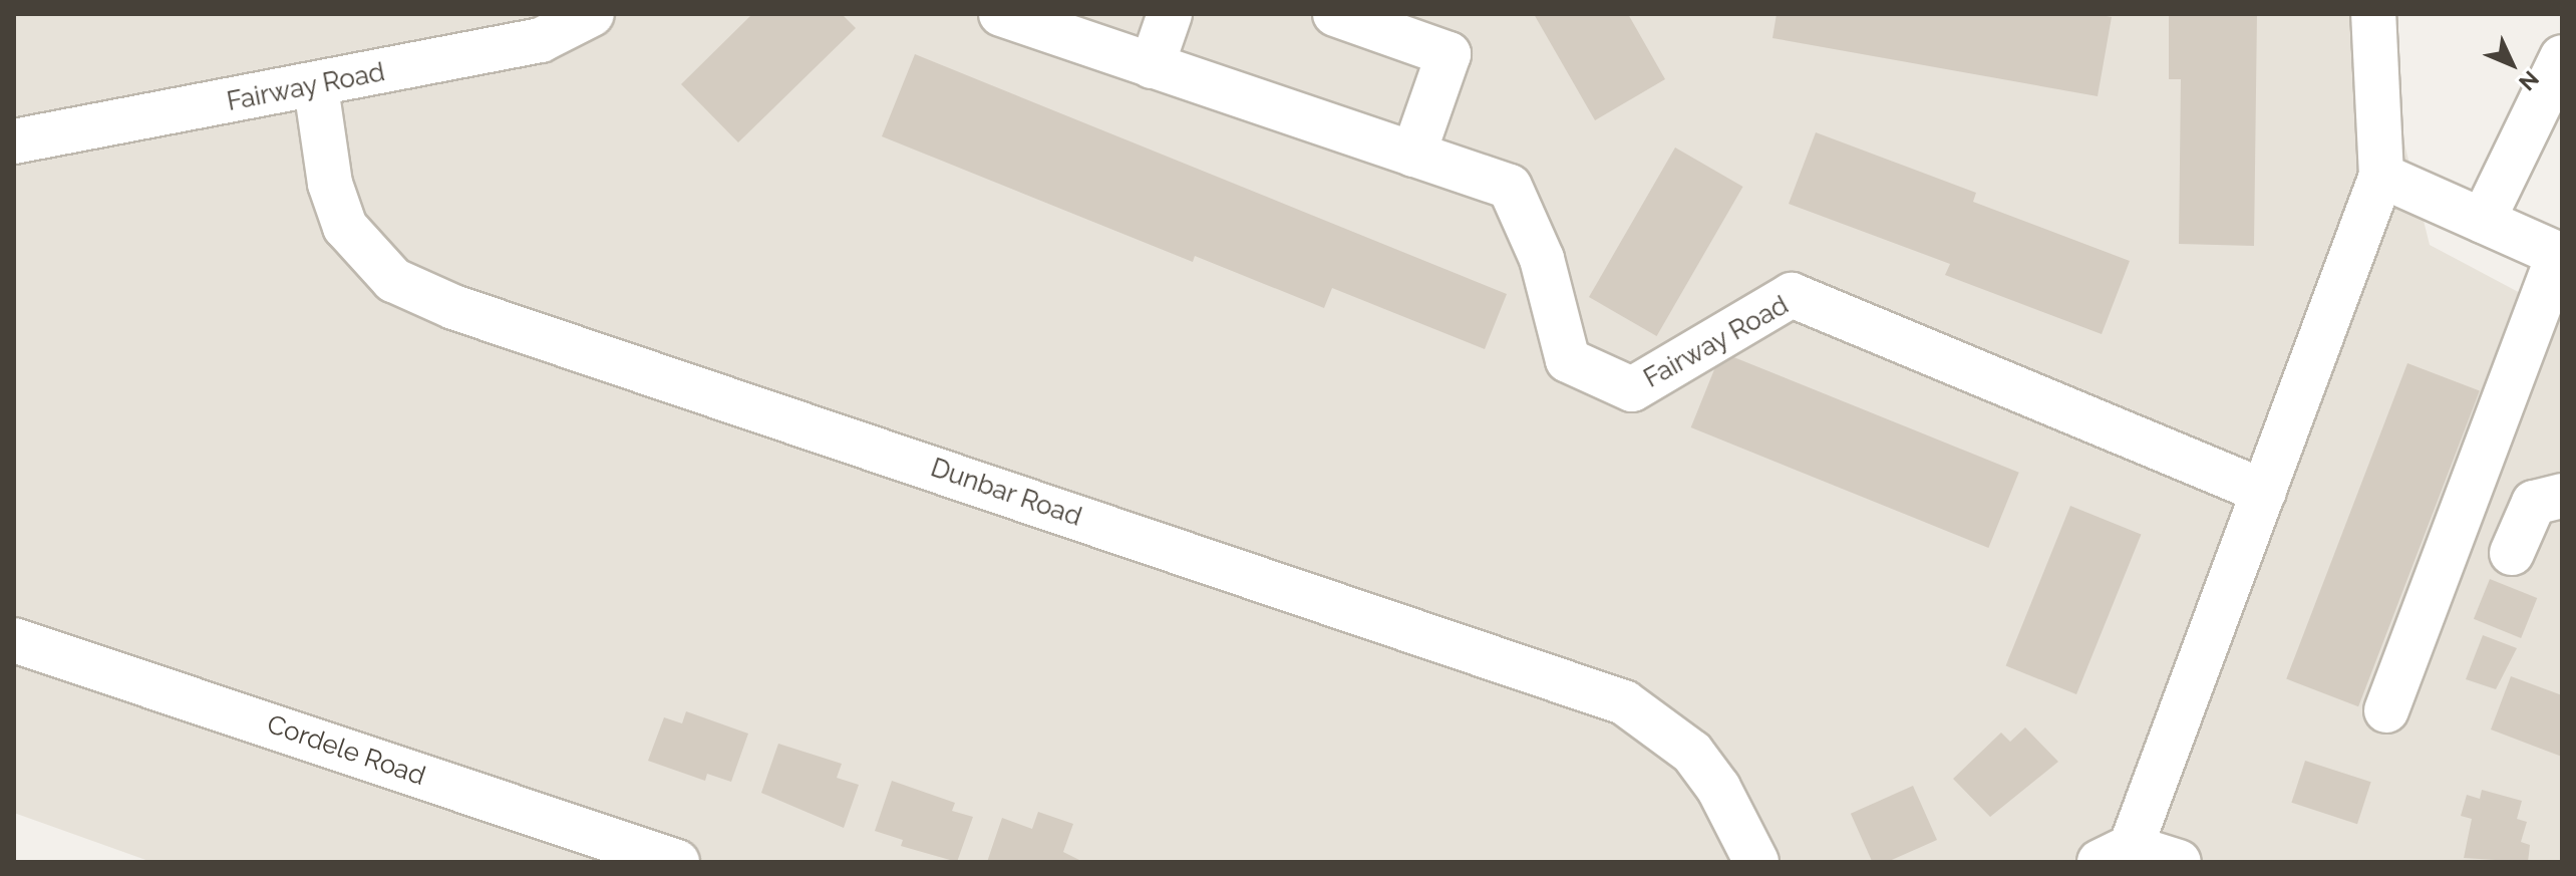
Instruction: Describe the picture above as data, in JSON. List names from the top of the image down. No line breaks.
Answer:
{"streets":{"street":["Fairway Road","Dunbar Road","Cordele Road"]},"crossings":[["Fairway Road","Dunbar Road"]],"north":"bottom right"}
